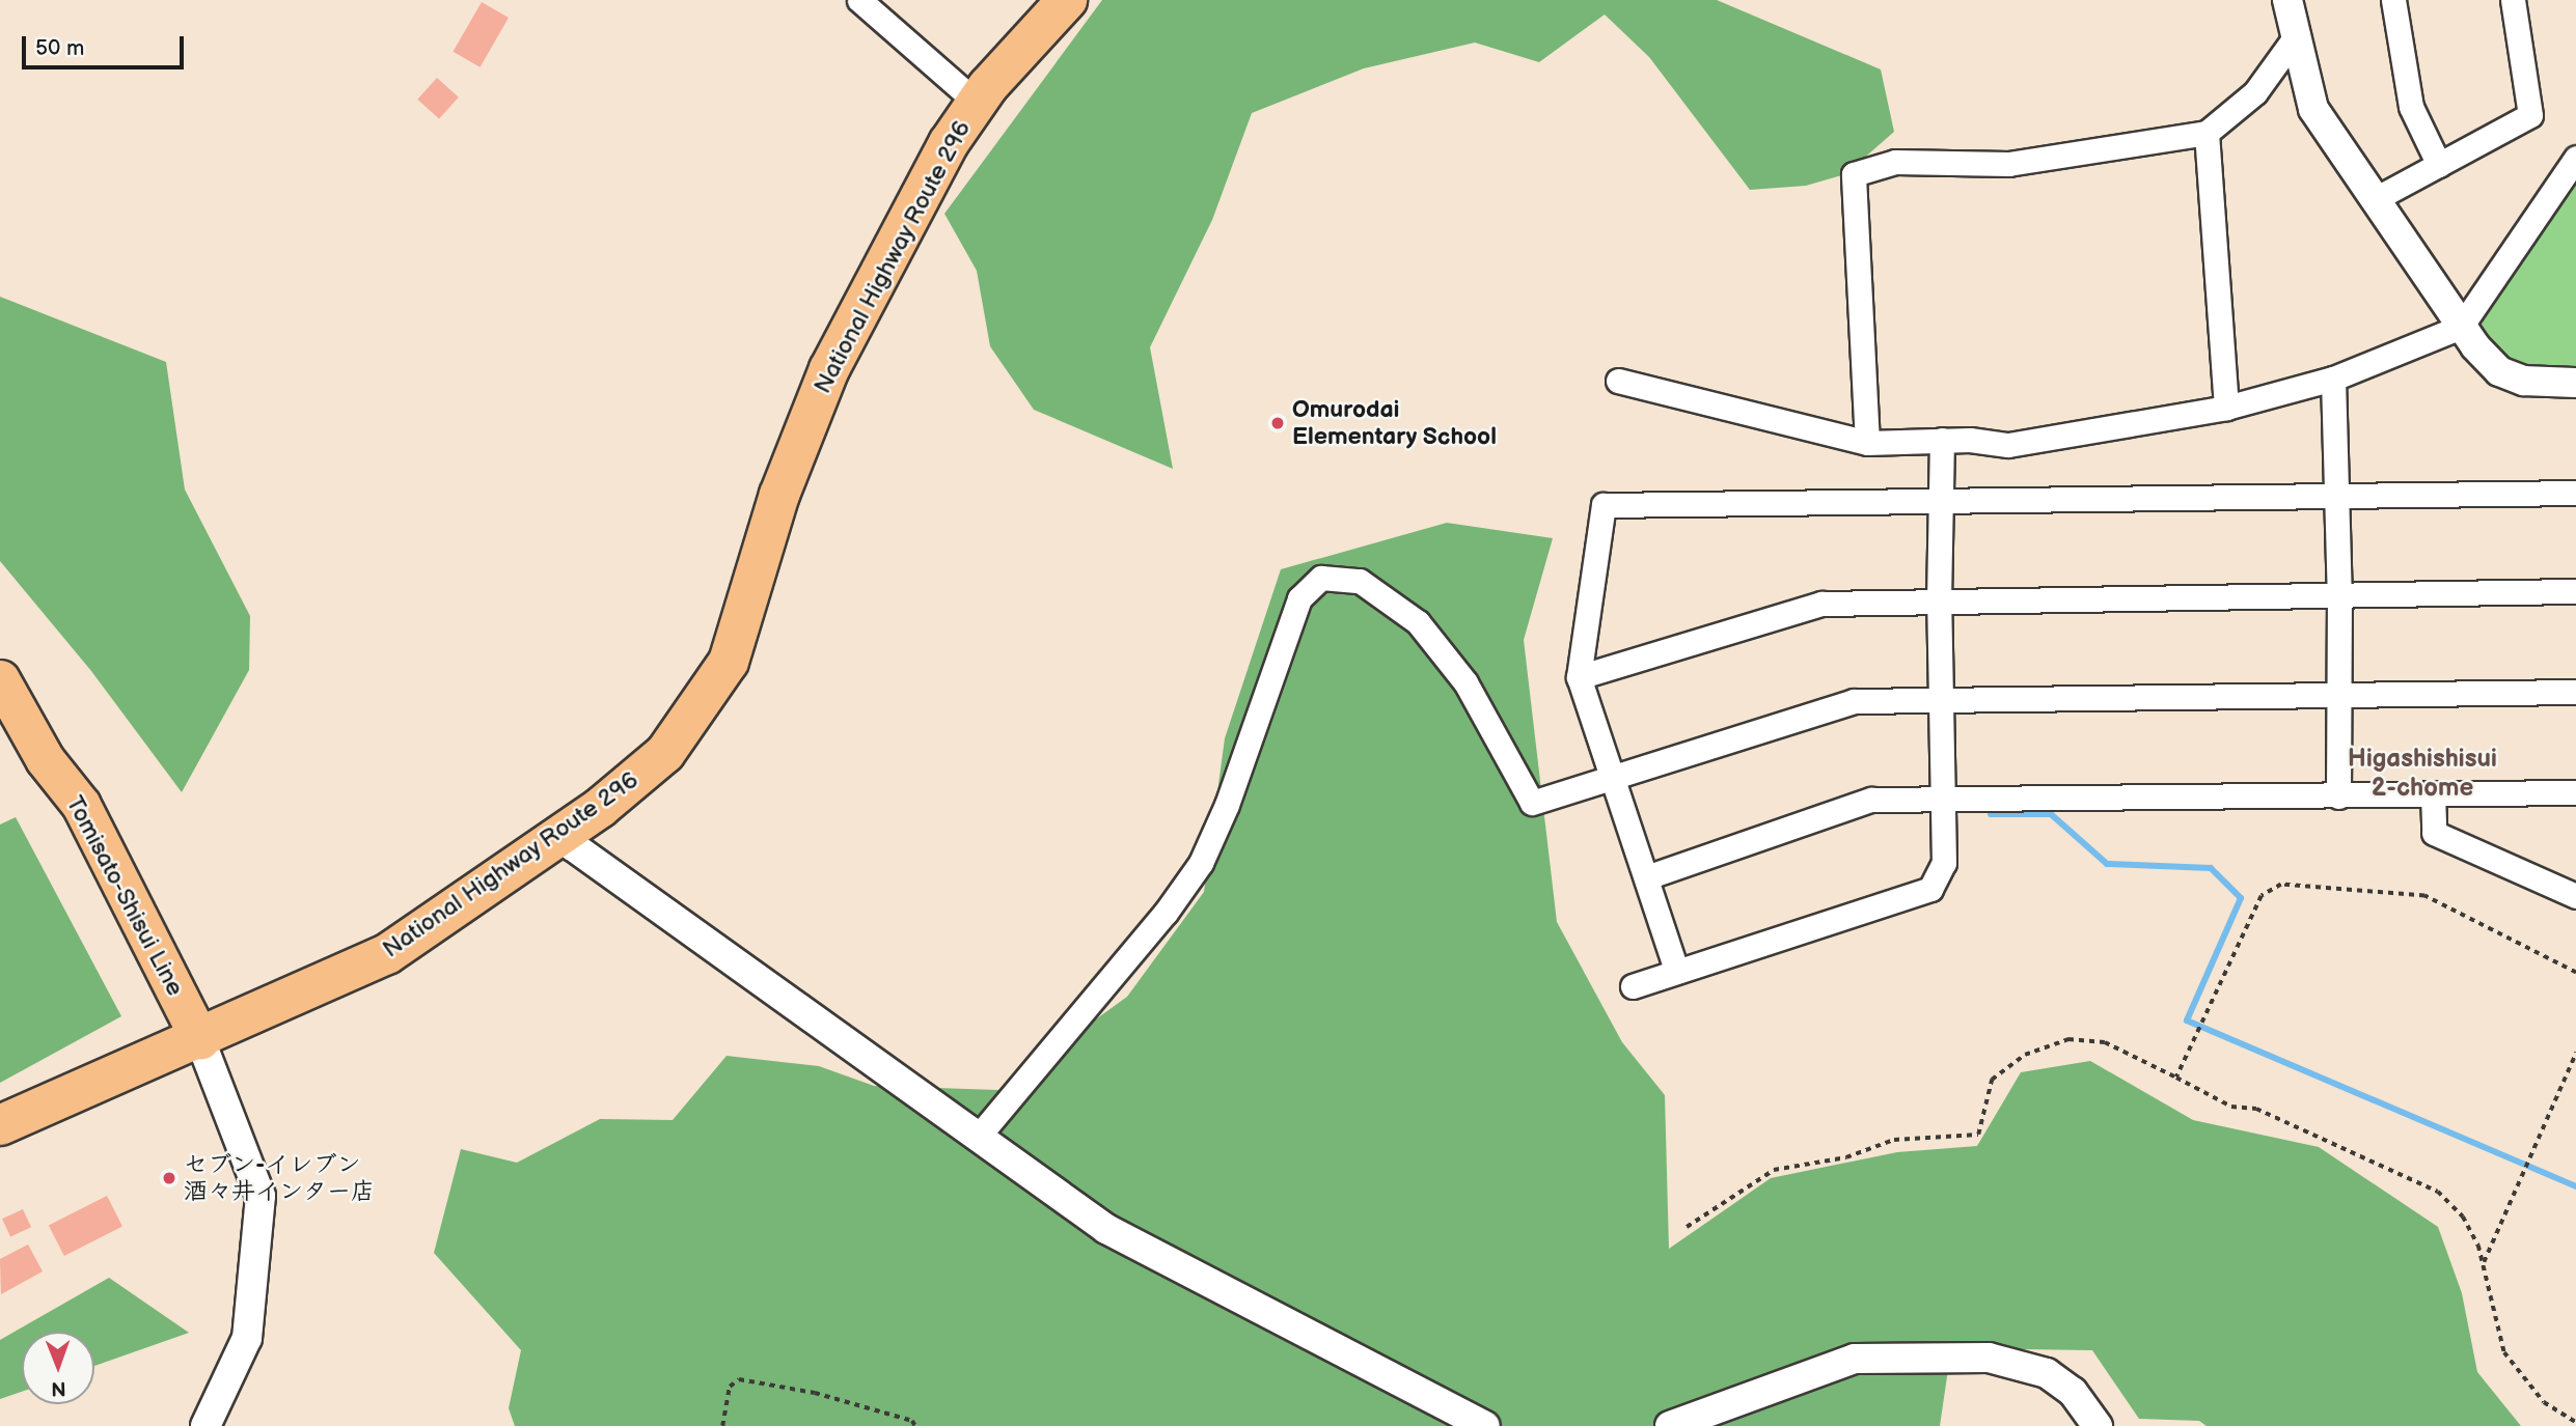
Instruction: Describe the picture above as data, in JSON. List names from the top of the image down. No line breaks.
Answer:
{"streets":{"highway":["National Highway Route 296"],"main road":["Tomisato-Shisui Line"]},"crossings":[["National Highway Route 296","Tomisato-Shisui Line"]],"districts":["Higashishisui 2-chome"],"places":["Omurodai Elementary School","セブン-イレブン 酒々井インター店"],"scale_bar":"50 m","north":"bottom"}
